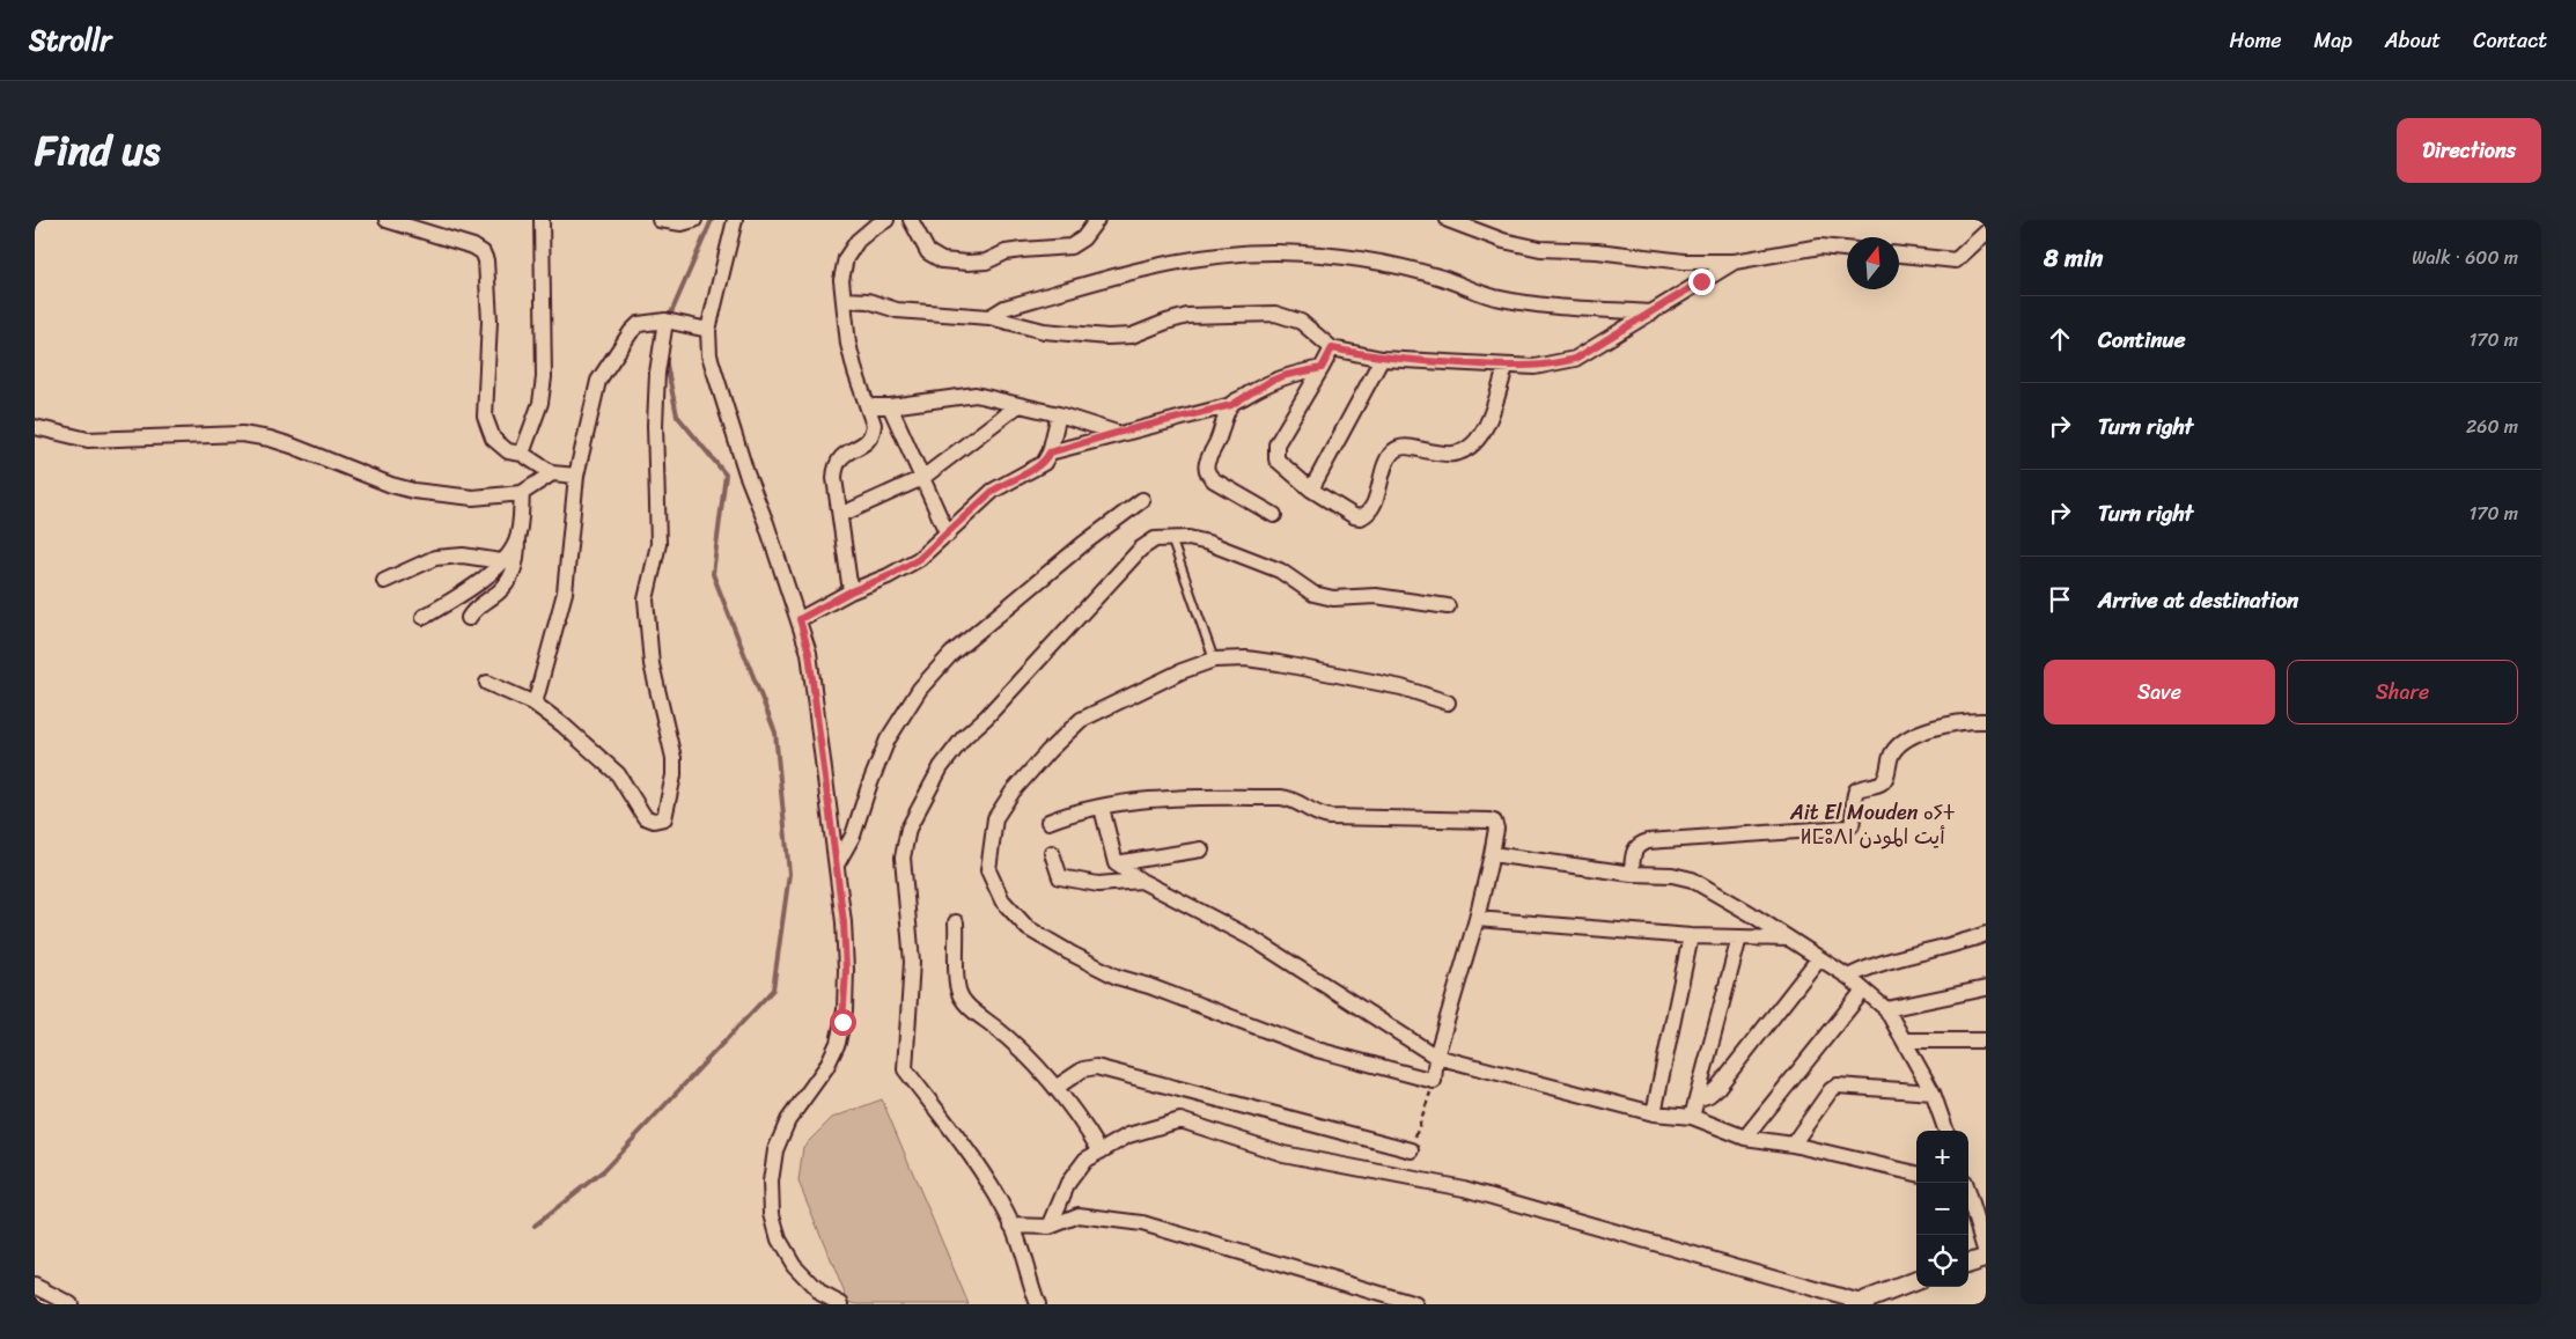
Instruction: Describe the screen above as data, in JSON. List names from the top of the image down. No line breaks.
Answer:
{"districts":["Ait El Mouden ⴰⵢⵜ ⵍⵎⵓⴷⵏ أيت المودن"],"north":"top","page":{"header":"Strollr","nav":["Home","Map","About","Contact"],"title":"Find us","buttons":["Directions",["Save","Share"]],"heading":["8 min","Walk · 600 m"],"list":[["Continue","170 m"],["Turn right","260 m"],["Turn right","170 m"],"Arrive at destination"],"map_buttons":["+","−"]}}
